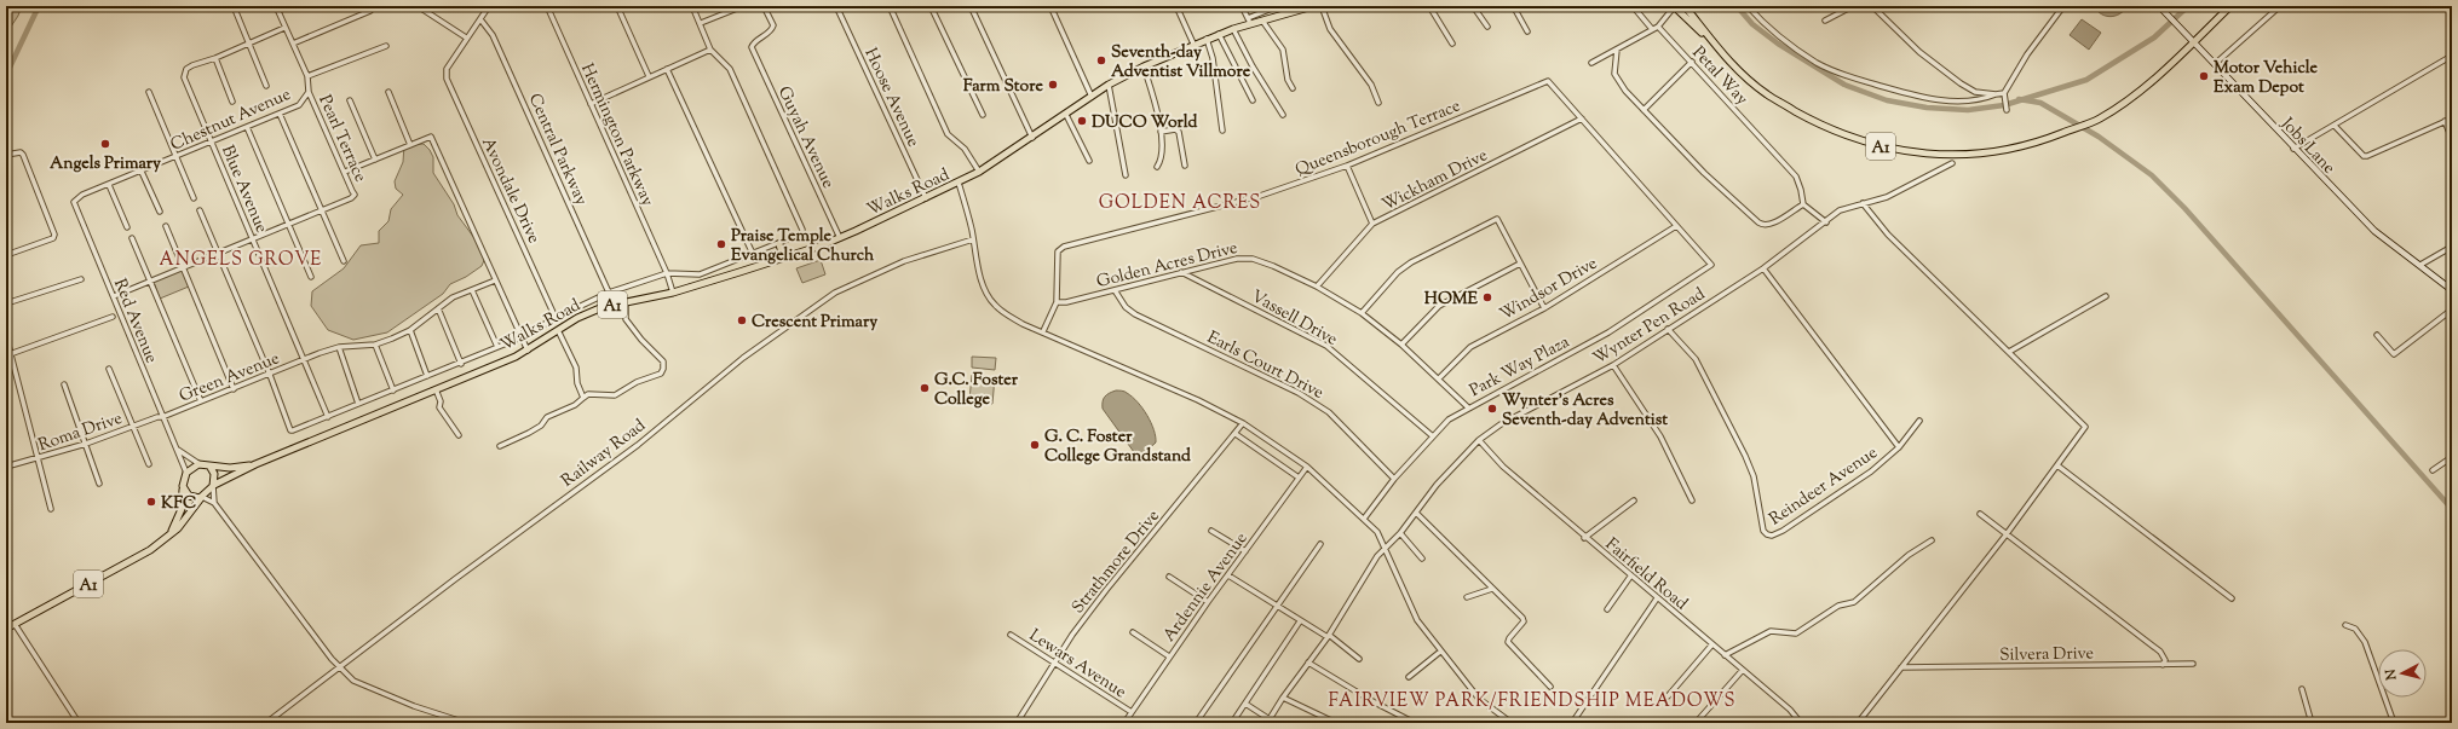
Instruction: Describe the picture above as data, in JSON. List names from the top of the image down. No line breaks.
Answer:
{"streets":{"main road":["A1","Walks Road"],"street":["Petal Way","Hoose Avenue","Chestnut Avenue","Hermington Parkway","Guyah Avenue","Queensborough Terrace","Pearl Terrace","Jobs Lane","Central Parkway","Wickham Drive","Blue Avenue","Avondale Drive","Golden Acres Drive","Windsor Drive","Vassell Drive","Red Avenue","Wynter Pen Road","Earls Court Drive","Park Way Plaza","Green Avenue","Roma Drive","Railway Road","Reindeer Avenue","Strathmore Drive","Fairfield Road","Ardennie Avenue","Silvera Drive","Lewars Avenue"]},"crossings":[["Hoose Avenue","Walks Road"],["Chestnut Avenue","Pearl Terrace"],["Chestnut Avenue","Blue Avenue"],["Chestnut Avenue","Red Avenue"],["Hermington Parkway","Walks Road"],["Guyah Avenue","Walks Road"],["Queensborough Terrace","Wickham Drive"],["Queensborough Terrace","Golden Acres Drive"],["Queensborough Terrace","Windsor Drive"],["Queensborough Terrace","Park Way Plaza"],["Jobs Lane","A1"],["A1","Walks Road"],["A1","Red Avenue"],["Wickham Drive","Golden Acres Drive"],["Blue Avenue","Green Avenue"],["Walks Road","Red Avenue"],["Golden Acres Drive","Windsor Drive"],["Golden Acres Drive","Vassell Drive"],["Golden Acres Drive","Earls Court Drive"],["Golden Acres Drive","Park Way Plaza"],["Vassell Drive","Park Way Plaza"],["Red Avenue","Green Avenue"],["Red Avenue","Roma Drive"],["Wynter Pen Road","Reindeer Avenue"],["Wynter Pen Road","Fairfield Road"],["Earls Court Drive","Park Way Plaza"],["Green Avenue","Roma Drive"],["Strathmore Drive","Lewars Avenue"],["Ardennie Avenue","Lewars Avenue"]],"districts":["GOLDEN ACRES","ANGELS GROVE","FAIRVIEW PARK/FRIENDSHIP MEADOWS"],"places":["Seventh-day Adventist Villmore","Motor Vehicle Exam Depot","Farm Store","DUCO World","Angels Primary","Praise Temple Evangelical Church","HOME","Crescent Primary","G.C. Foster College","Wynter's Acres Seventh-day Adventist","G. C. Foster College Grandstand","KFC"],"north":"left"}
